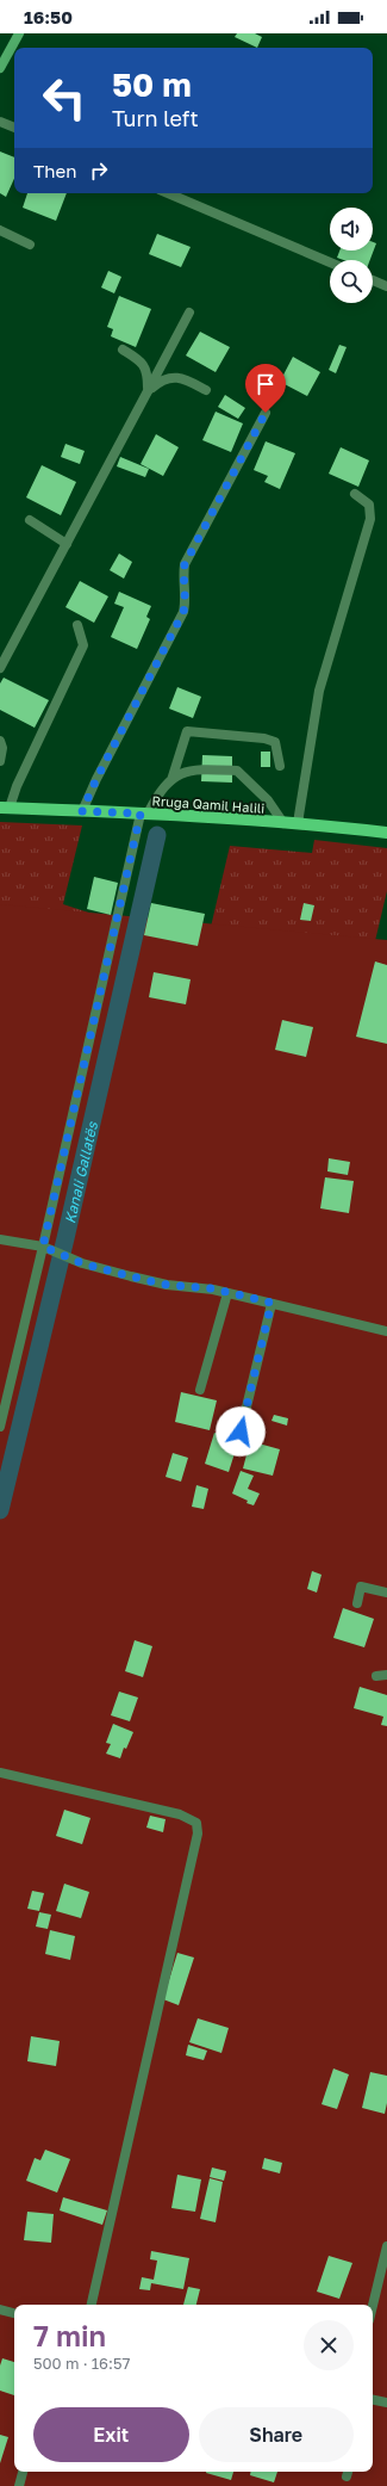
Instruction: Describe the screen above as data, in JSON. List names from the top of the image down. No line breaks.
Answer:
{"streets":{"main road":["Rruga Qamil Halili"]},"water":["Kanali Gallatës"],"page":{"status":"16:50","turn":["50 m","Turn left"],"then":"Then","heading":["7 min","500 m · 16:57"],"buttons":["Exit","Share"]}}
